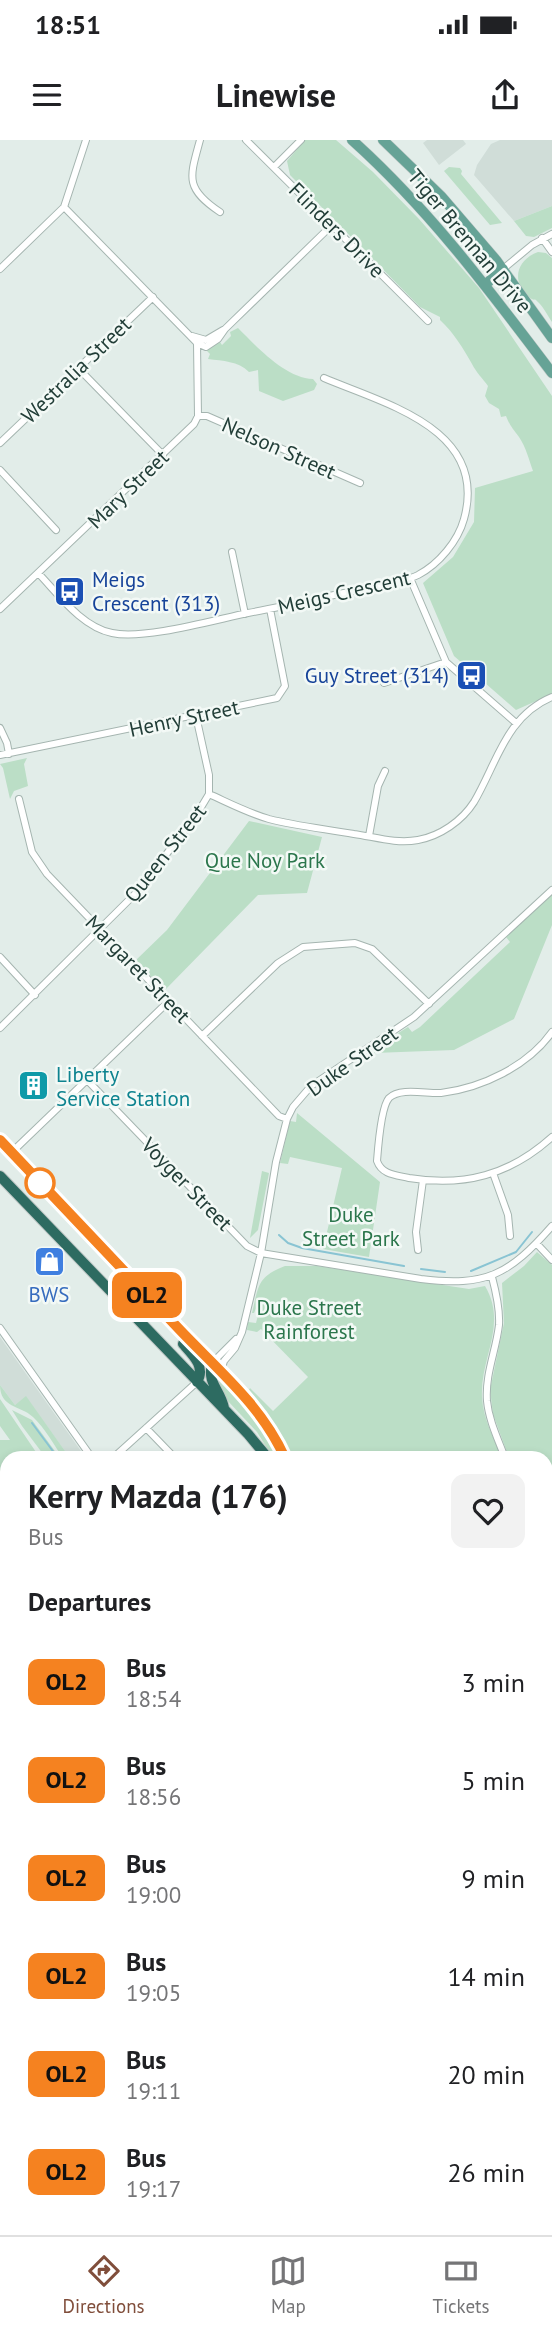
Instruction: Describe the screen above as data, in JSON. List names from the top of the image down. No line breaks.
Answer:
{"streets":{"main road":["Tiger Brennan Drive"],"street":["Flinders Drive","Westralia Street","Nelson Street","Mary Street","Meigs Crescent","Henry Street","Queen Street","Margaret Street","Duke Street","Voyger Street"]},"crossings":[["Nelson Street","Mary Street"],["Mary Street","Meigs Crescent"],["Meigs Crescent","Henry Street"],["Queen Street","Margaret Street"],["Margaret Street","Duke Street"],["Duke Street","Voyger Street"]],"parks":["Que Noy Park","Duke Street Park","Duke Street Rainforest"],"places":{"bus stop":["Meigs Crescent (313)","Guy Street (314)"],"building":["Liberty Service Station"],"shop":["BWS"]},"lines":["bus line OL2"],"page":{"status":"18:51","header":"Linewise","on_map":"OL2","heading":[["Kerry Mazda (176)","Bus"],"Departures"],"list":[{"mark":"OL2","name":"Bus","note":"18:54","value":"3 min"},{"mark":"OL2","name":"Bus","note":"18:56","value":"5 min"},{"mark":"OL2","name":"Bus","note":"19:00","value":"9 min"},{"mark":"OL2","name":"Bus","note":"19:05","value":"14 min"},{"mark":"OL2","name":"Bus","note":"19:11","value":"20 min"},{"mark":"OL2","name":"Bus","note":"19:17","value":"26 min"}],"tabs":["Directions","Map","Tickets"]}}
